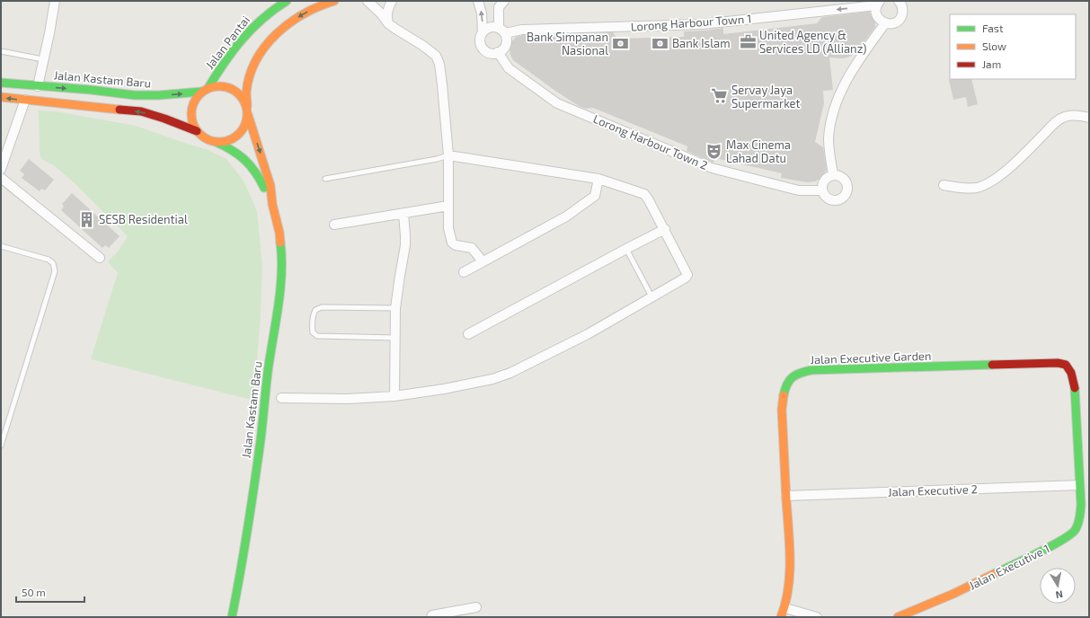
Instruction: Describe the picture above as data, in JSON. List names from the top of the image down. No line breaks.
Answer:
{"streets":{"street":["Lorong Harbour Town 1","Jalan Pantai","Jalan Kastam Baru","Lorong Harbour Town 2","Jalan Executive Garden","Jalan Executive 2","Jalan Executive 1"]},"crossings":[["Lorong Harbour Town 1","Lorong Harbour Town 2"],["Jalan Pantai","Jalan Kastam Baru"],["Jalan Executive Garden","Jalan Executive 2"],["Jalan Executive Garden","Jalan Executive 1"],["Jalan Executive 2","Jalan Executive 1"]],"one_way":["Lorong Harbour Town 1"],"places":{"office":["United Agency & Services LD (Allianz)"],"bank":["Bank Simpanan Nasional","Bank Islam"],"supermarket":["Servay Jaya Supermarket"],"theatre":["Max Cinema Lahad Datu"],"building":["SESB Residential"]},"legend":["Fast","Slow","Jam"],"scale_bar":"50 m","north":"bottom"}
